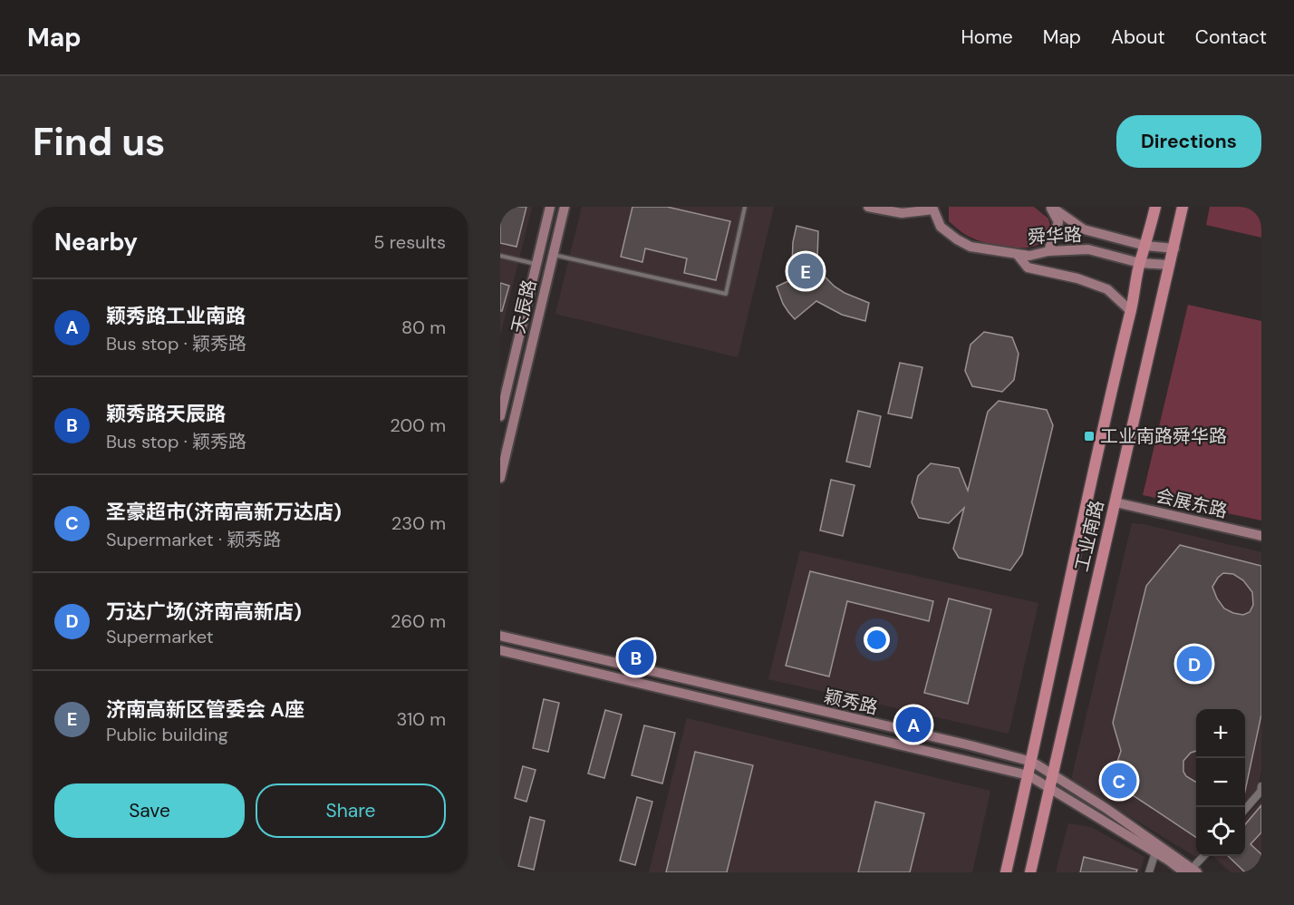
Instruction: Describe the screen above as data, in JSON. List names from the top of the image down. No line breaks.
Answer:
{"streets":{"main road":["舜华路","天辰路","会展东路","工业南路","颖秀路"]},"crossings":[["舜华路","工业南路"],["会展东路","工业南路"],["工业南路","颖秀路"]],"places":{"transit":["工业南路舜华路"]},"page":{"header":"Map","nav":["Home","Map","About","Contact"],"buttons":["Directions",["Save","Share"]],"title":"Find us","heading":["Nearby","5 results"],"pins":["E","B","D","A","C"],"list":[{"mark":"A","name":"颖秀路工业南路","note":"Bus stop · 颖秀路","value":"80 m"},{"mark":"B","name":"颖秀路天辰路","note":"Bus stop · 颖秀路","value":"200 m"},{"mark":"C","name":"圣豪超市(济南高新万达店)","note":"Supermarket · 颖秀路","value":"230 m"},{"mark":"D","name":"万达广场(济南高新店)","note":"Supermarket","value":"260 m"},{"mark":"E","name":"济南高新区管委会 A座","note":"Public building","value":"310 m"}],"map_buttons":["+","−"]}}
